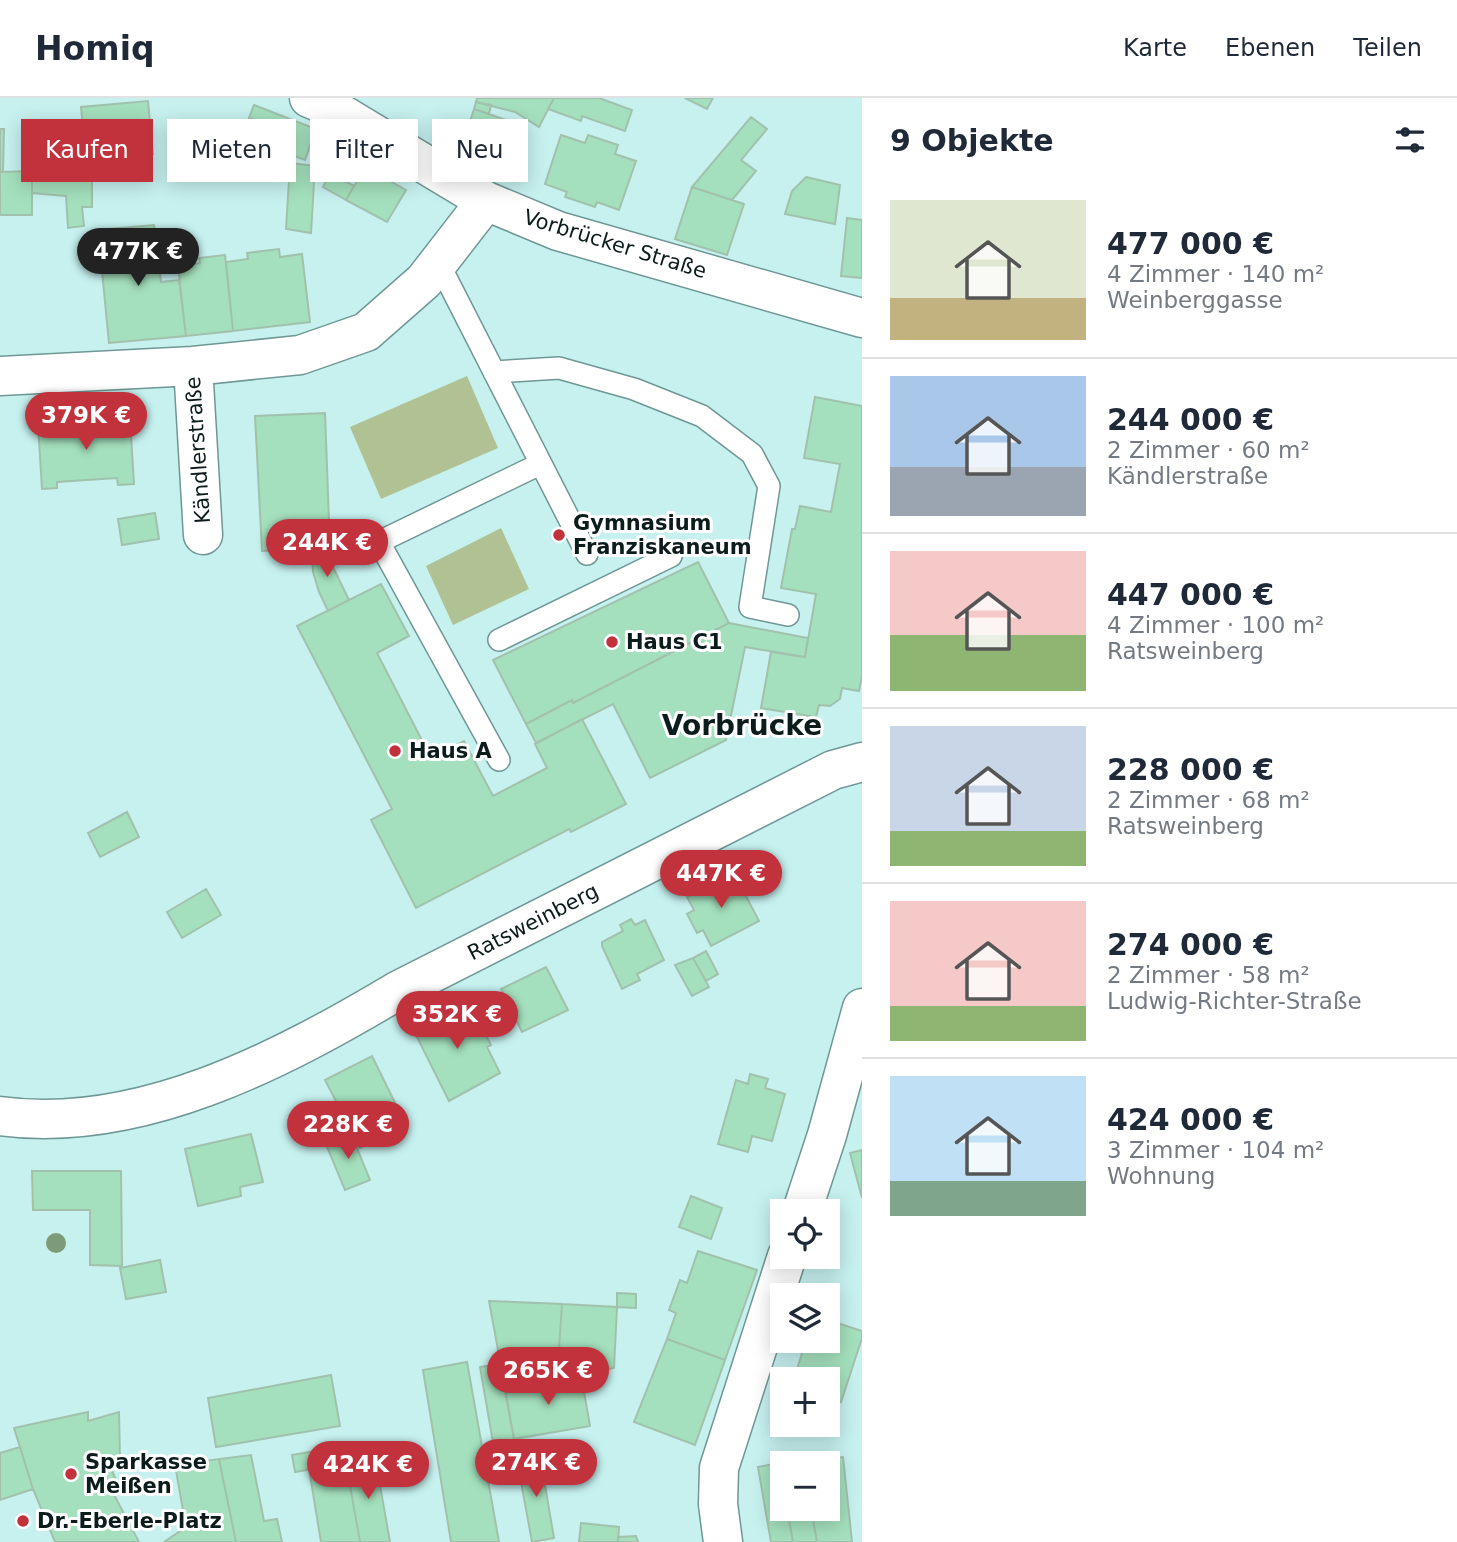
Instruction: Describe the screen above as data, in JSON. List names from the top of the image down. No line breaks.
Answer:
{"streets":{"street":["Vorbrücker Straße","Kändlerstraße","Ratsweinberg"]},"districts":["Vorbrücke"],"places":["Gymnasium Franziskaneum","Haus C1","Haus A","Sparkasse Meißen","Dr.-Eberle-Platz"],"page":{"header":"Homiq","nav":["Karte","Ebenen","Teilen"],"heading":"9 Objekte","chip":["Kaufen","Mieten","Filter","Neu"],"list":[{"name":"477 000 €","note":"4 Zimmer · 140 m² · Weinberggasse"},{"name":"244 000 €","note":"2 Zimmer · 60 m² · Kändlerstraße"},{"name":"447 000 €","note":"4 Zimmer · 100 m² · Ratsweinberg"},{"name":"228 000 €","note":"2 Zimmer · 68 m² · Ratsweinberg"},{"name":"274 000 €","note":"2 Zimmer · 58 m² · Ludwig-Richter-Straße"},{"name":"424 000 €","note":"3 Zimmer · 104 m² · Wohnung"}],"price":["477K €","379K €","244K €","447K €","352K €","228K €","265K €","274K €","424K €"],"map_buttons":["+","−"]}}
